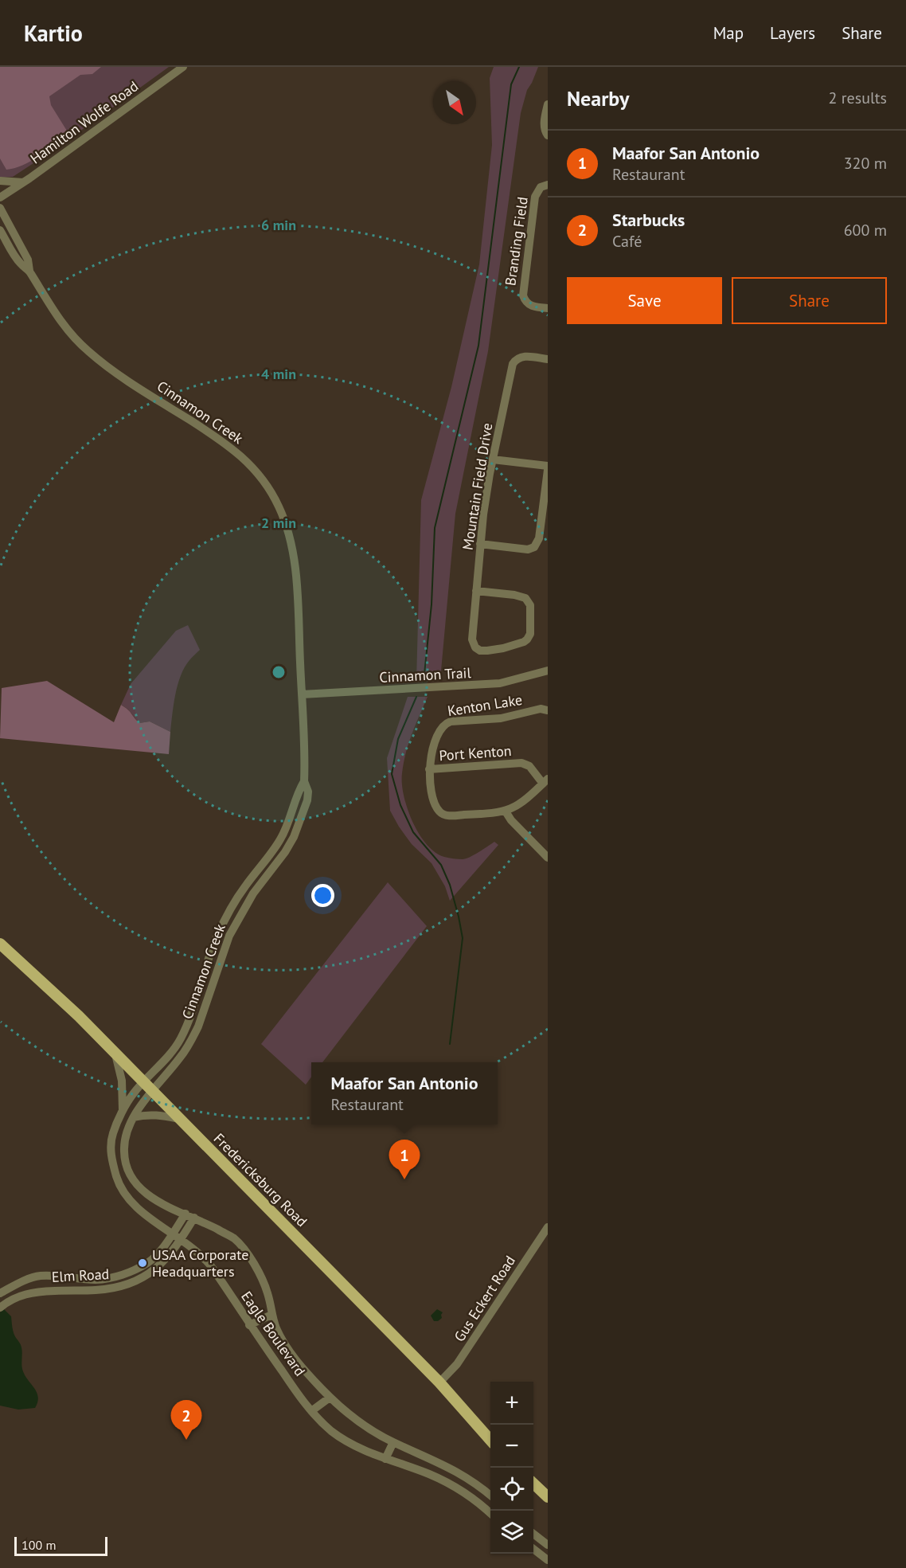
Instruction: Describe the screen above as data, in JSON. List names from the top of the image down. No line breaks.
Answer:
{"streets":{"main road":["Fredericksburg Road"],"street":["Hamilton Wolfe Road","Branding Field","Cinnamon Creek","Mountain Field Drive","Cinnamon Trail","Kenton Lake","Port Kenton","Elm Road","Gus Eckert Road","Eagle Boulevard"]},"crossings":[["Cinnamon Creek","Cinnamon Trail"],["Cinnamon Creek","Fredericksburg Road"],["Cinnamon Creek","Eagle Boulevard"],["Kenton Lake","Port Kenton"],["Fredericksburg Road","Gus Eckert Road"],["Fredericksburg Road","Eagle Boulevard"],["Elm Road","Eagle Boulevard"]],"places":["USAA Corporate Headquarters"],"scale_bar":"100 m","north":"bottom right","page":{"header":"Kartio","nav":["Map","Layers","Share"],"heading":["Nearby","2 results"],"list":[{"mark":"1","name":"Maafor San Antonio","note":"Restaurant","value":"320 m"},{"mark":"2","name":"Starbucks","note":"Café","value":"600 m"}],"buttons":["Save","Share"],"popup":["Maafor San Antonio","Restaurant"],"pins":["1","2"],"map_buttons":["+","−"],"scale":"100 m"},"rings":["6 min","4 min","2 min"]}
